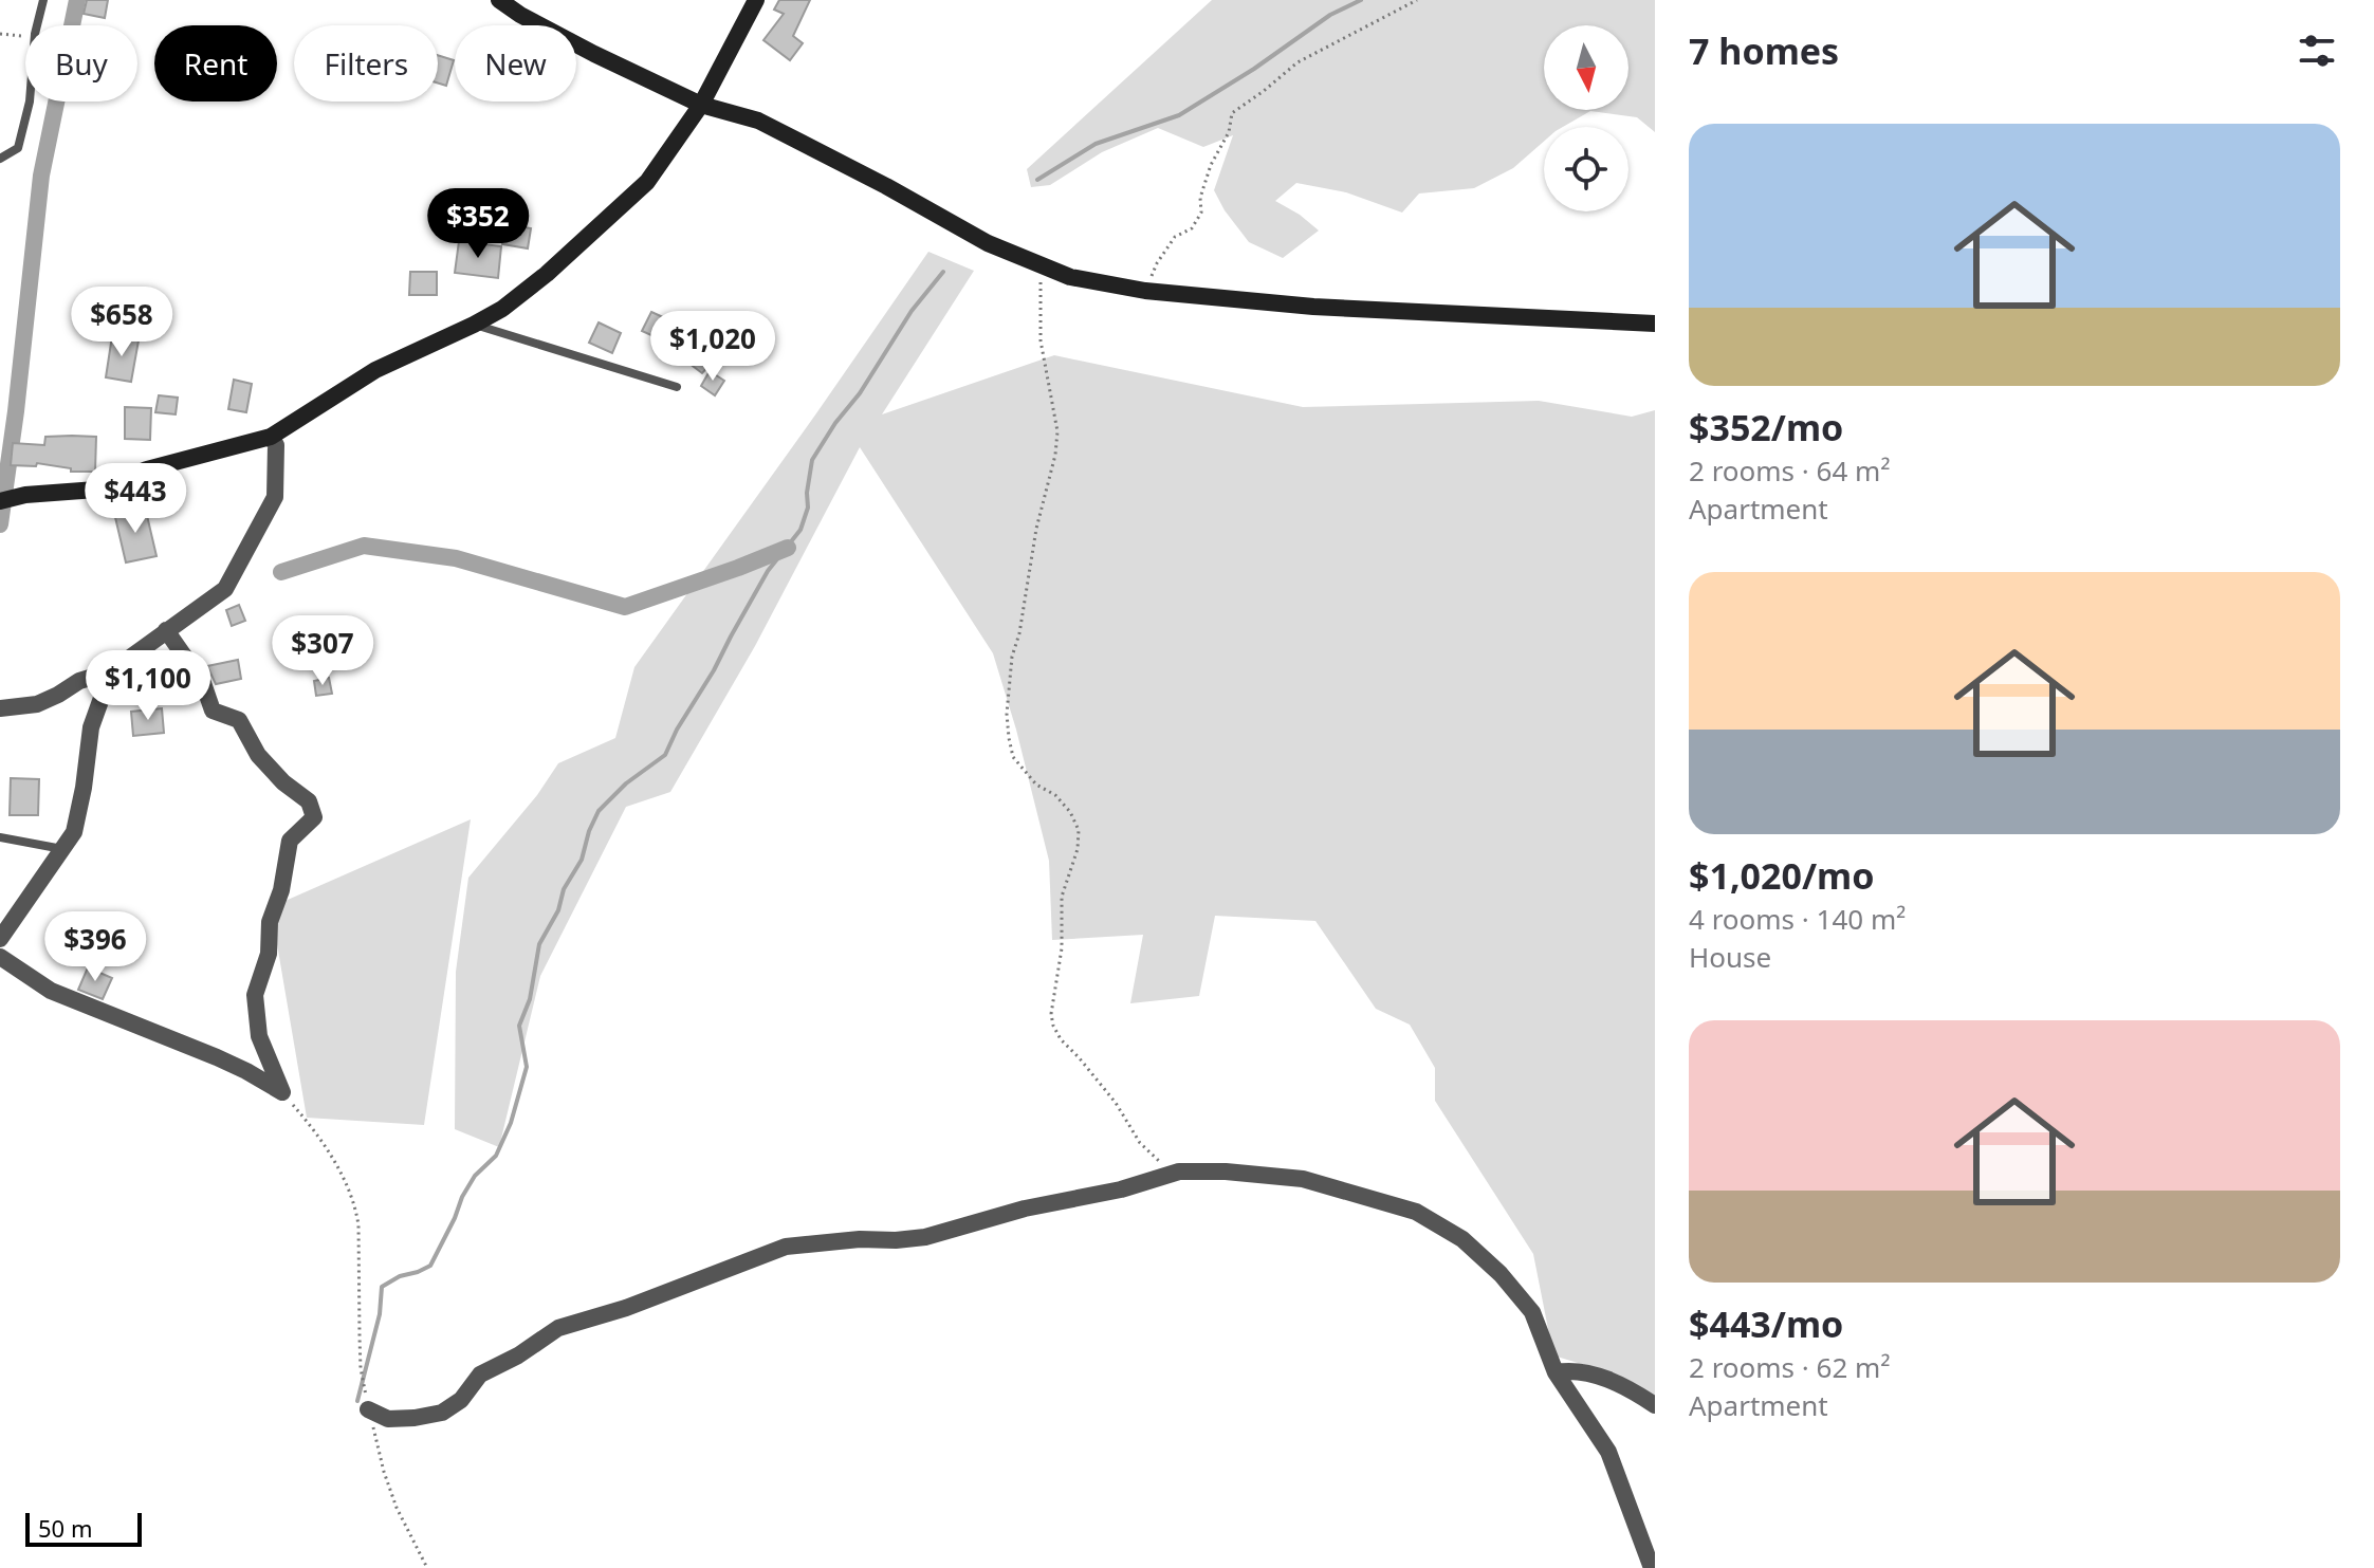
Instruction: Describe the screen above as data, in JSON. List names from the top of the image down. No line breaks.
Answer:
{"scale_bar":"50 m","north":"bottom","page":{"heading":"7 homes","chip":["Buy","Rent","Filters","New"],"list":[{"name":"$352/mo","note":"2 rooms · 64 m² · Apartment"},{"name":"$1,020/mo","note":"4 rooms · 140 m² · House"},{"name":"$443/mo","note":"2 rooms · 62 m² · Apartment"}],"price":["$352","$658","$1,020","$443","$307","$1,100","$396"],"scale":"50 m"}}
